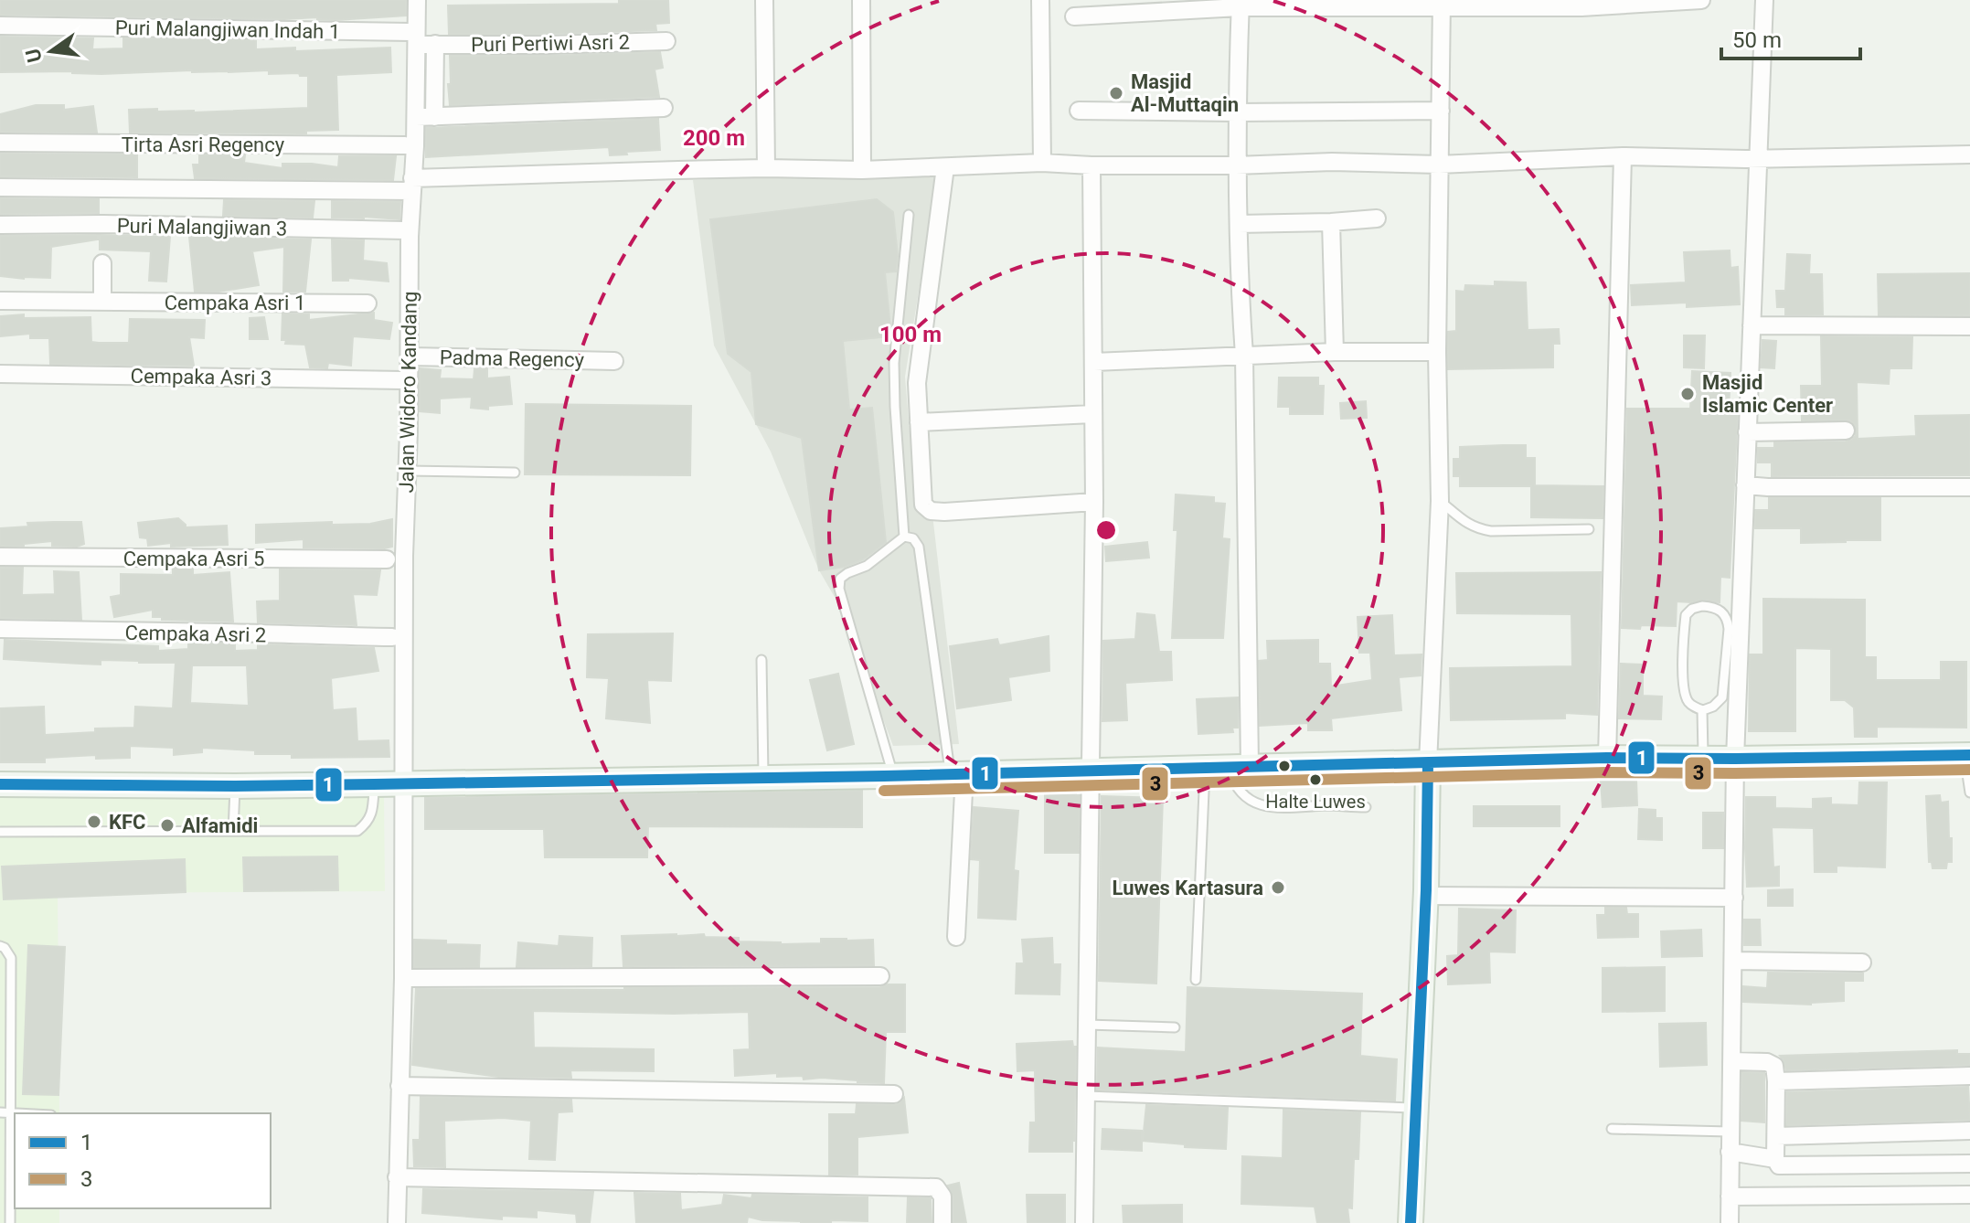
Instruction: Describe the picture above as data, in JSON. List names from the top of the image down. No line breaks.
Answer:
{"streets":{"street":["Puri Malangjiwan Indah 1","Puri Pertiwi Asri 2","Tirta Asri Regency","Puri Malangjiwan 3","Cempaka Asri 1","Padma Regency","Cempaka Asri 3","Jalan Widoro Kandang","Cempaka Asri 5","Cempaka Asri 2"]},"crossings":[["Puri Malangjiwan Indah 1","Puri Pertiwi Asri 2"],["Puri Malangjiwan Indah 1","Jalan Widoro Kandang"],["Puri Pertiwi Asri 2","Jalan Widoro Kandang"],["Padma Regency","Jalan Widoro Kandang"]],"places":["Masjid Al-Muttaqin","Masjid Islamic Center","Halte Luwes","KFC","Alfamidi","Luwes Kartasura"],"lines":["transit line 1","transit line 3"],"legend":["1","3"],"scale_bar":"50 m","north":"left","rings":["200 m","100 m"]}
